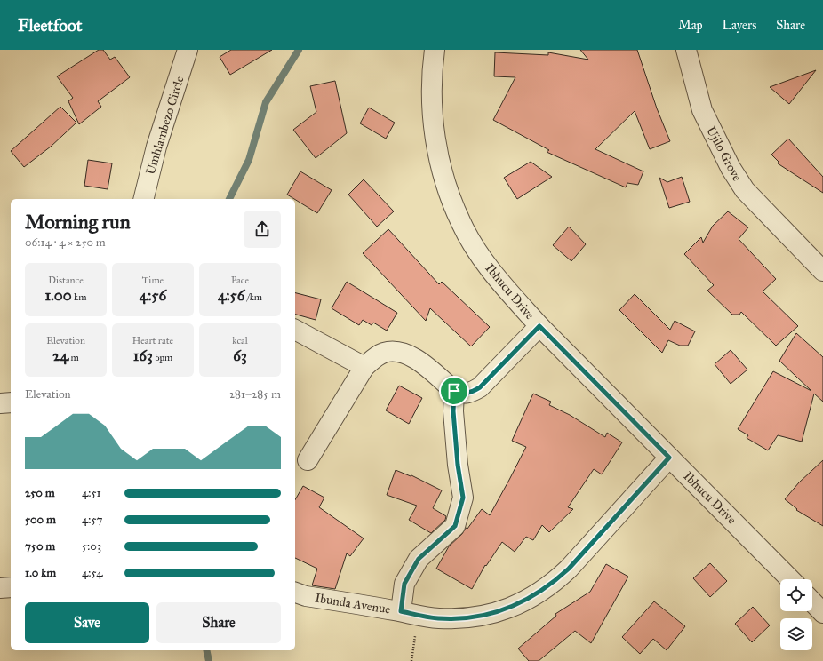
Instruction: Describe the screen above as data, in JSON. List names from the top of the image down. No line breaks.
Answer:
{"streets":{"street":["Umhlambezo Circle","Ujilo Grove","Ibhucu Drive","Ibunda Avenue"]},"crossings":[["Ibhucu Drive","Ibunda Avenue"]],"page":{"header":"Fleetfoot","nav":["Map","Layers","Share"],"heading":["Morning run","06:14 · 4 × 250 m"],"stats":[["Distance","1.00 km"],["Time","4:56"],["Pace","4:56 /km"],["Elevation","24 m"],["Heart rate","163 bpm"],["kcal","63"]],"chart":["Elevation","281–285 m"],"list":[{"name":"250 m","note":"4:51"},{"name":"500 m","note":"4:57"},{"name":"750 m","note":"5:03"},{"name":"1.0 km","note":"4:54"}],"buttons":["Save","Share"]}}
